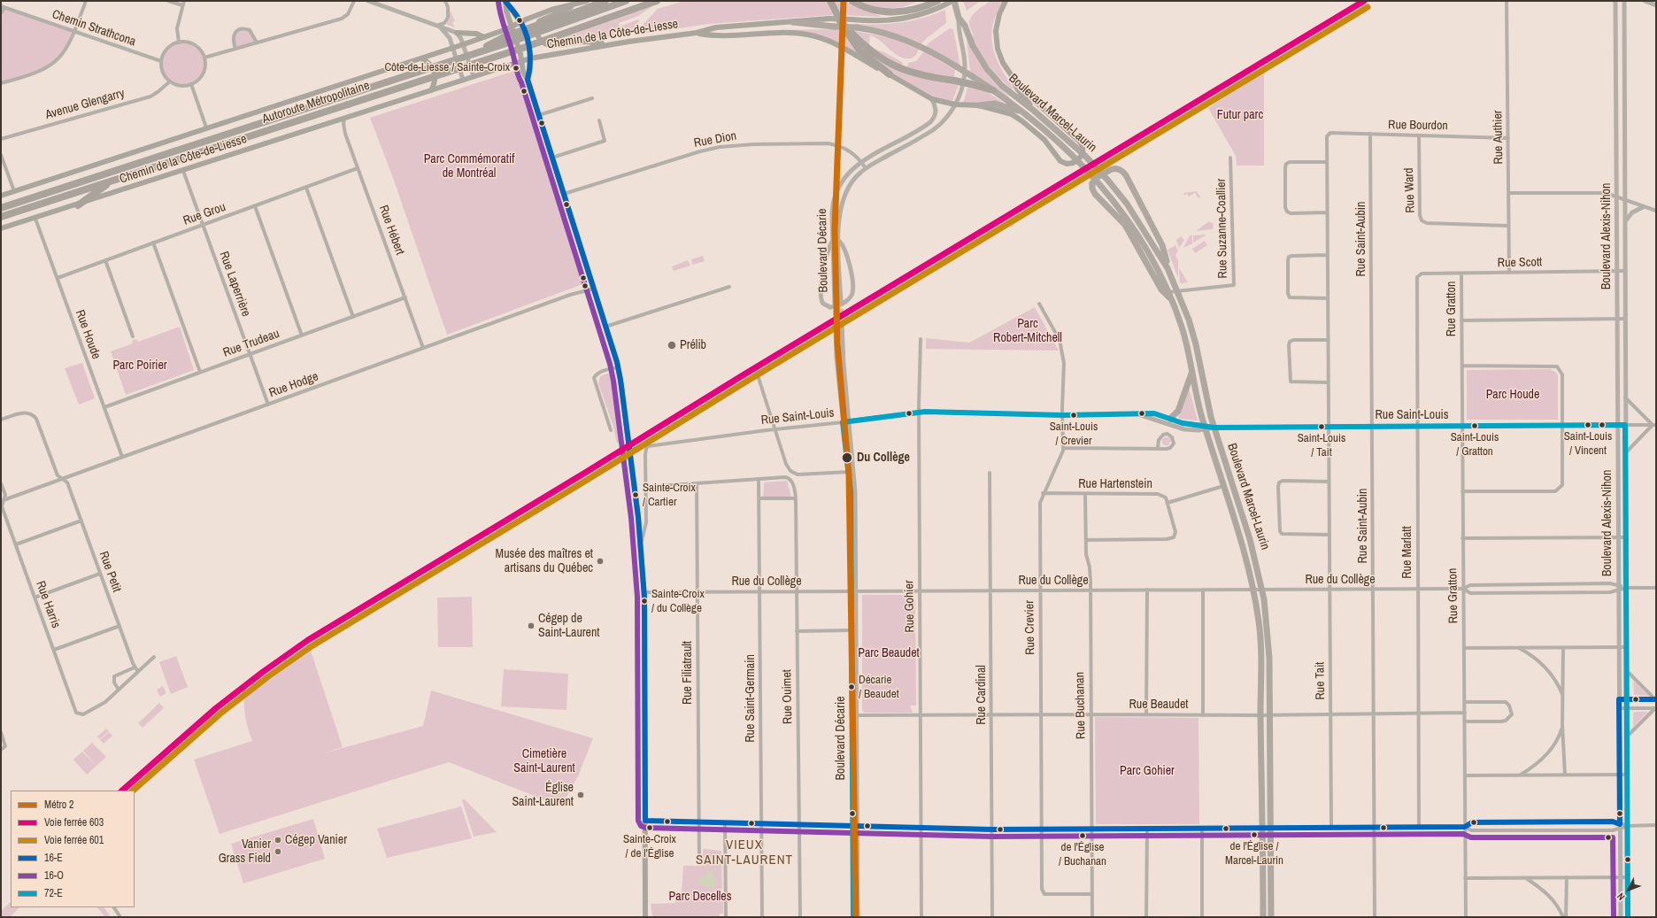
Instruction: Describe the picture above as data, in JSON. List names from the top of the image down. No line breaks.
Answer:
{"streets":{"highway":["Autoroute Métropolitaine"],"main road":["Chemin de la Côte-de-Liesse","Boulevard Marcel-Laurin"],"street":["Chemin Strathcona","Avenue Glengarry","Rue Bourdon","Rue Authier","Rue Dion","Rue Ward","Rue Grou","Rue Suzanne-Coallier","Rue Hébert","Boulevard Alexis-Nihon","Rue Saint-Aubin","Boulevard Décarie","Rue Scott","Rue Laperrière","Rue Gratton","Rue Houde","Rue Trudeau","Rue Hodge","Rue Saint-Louis","Rue Hartenstein","Rue Marlatt","Rue Petit","Rue du Collège","Rue Harris","Rue Gohier","Rue Crevier","Rue Filiatrault","Rue Tait","Rue Cardinal","Rue Ouimet","Rue Saint-Germain","Rue Beaudet","Rue Buchanan"]},"crossings":[["Chemin Strathcona","Avenue Glengarry"],["Chemin de la Côte-de-Liesse","Boulevard Marcel-Laurin"],["Chemin de la Côte-de-Liesse","Rue Hébert"],["Chemin de la Côte-de-Liesse","Rue Laperrière"],["Chemin de la Côte-de-Liesse","Rue Houde"],["Boulevard Marcel-Laurin","Rue Suzanne-Coallier"],["Boulevard Marcel-Laurin","Boulevard Décarie"],["Boulevard Marcel-Laurin","Rue Saint-Louis"],["Boulevard Marcel-Laurin","Rue du Collège"],["Boulevard Marcel-Laurin","Rue Beaudet"],["Rue Bourdon","Rue Authier"],["Rue Bourdon","Rue Ward"],["Rue Bourdon","Rue Saint-Aubin"],["Rue Bourdon","Rue Tait"],["Rue Authier","Rue Ward"],["Rue Authier","Rue Scott"],["Rue Dion","Boulevard Décarie"],["Rue Grou","Rue Hébert"],["Rue Grou","Rue Laperrière"],["Rue Grou","Rue Houde"],["Rue Hébert","Rue Trudeau"],["Rue Hébert","Rue Hodge"],["Boulevard Alexis-Nihon","Rue Scott"],["Boulevard Alexis-Nihon","Rue Saint-Louis"],["Boulevard Alexis-Nihon","Rue du Collège"],["Rue Saint-Aubin","Rue Saint-Louis"],["Rue Saint-Aubin","Rue du Collège"],["Rue Saint-Aubin","Rue Beaudet"],["Boulevard Décarie","Rue Saint-Louis"],["Boulevard Décarie","Rue du Collège"],["Boulevard Décarie","Rue Beaudet"],["Rue Scott","Rue Gratton"],["Rue Scott","Rue Marlatt"],["Rue Laperrière","Rue Trudeau"],["Rue Laperrière","Rue Hodge"],["Rue Gratton","Rue Saint-Louis"],["Rue Gratton","Rue du Collège"],["Rue Gratton","Rue Beaudet"],["Rue Houde","Rue Trudeau"],["Rue Houde","Rue Hodge"],["Rue Hodge","Rue Petit"],["Rue Hodge","Rue Harris"],["Rue Saint-Louis","Rue Marlatt"],["Rue Saint-Louis","Rue Gohier"],["Rue Saint-Louis","Rue Crevier"],["Rue Saint-Louis","Rue Tait"],["Rue Hartenstein","Rue Crevier"],["Rue Hartenstein","Rue Buchanan"],["Rue Marlatt","Rue du Collège"],["Rue Marlatt","Rue Beaudet"],["Rue du Collège","Rue Gohier"],["Rue du Collège","Rue Crevier"],["Rue du Collège","Rue Filiatrault"],["Rue du Collège","Rue Tait"],["Rue du Collège","Rue Cardinal"],["Rue du Collège","Rue Ouimet"],["Rue du Collège","Rue Saint-Germain"],["Rue du Collège","Rue Buchanan"],["Rue Gohier","Rue Beaudet"],["Rue Crevier","Rue Beaudet"],["Rue Crevier","Rue Buchanan"],["Rue Tait","Rue Beaudet"],["Rue Cardinal","Rue Beaudet"],["Rue Ouimet","Rue Saint-Germain"],["Rue Beaudet","Rue Buchanan"]],"districts":["VIEUX SAINT-LAURENT"],"parks":["Futur parc","Parc Commémoratif de Montréal","Parc Robert-Mitchell","Parc Poirier","Parc Houde","Parc Beaudet","Cimetière Saint-Laurent","Parc Gohier","Parc Decelles"],"places":["Côte-de-Liesse / Sainte-Croix","Prélib","Saint-Louis / Crevier","Saint-Louis / Vincent","Saint-Louis / Gratton","Saint-Louis / Tait","Du Collège","Sainte-Croix / Cartier","Musée des maîtres et artisans du Québec","Sainte-Croix / du Collège","Cégep de Saint-Laurent","Décarie / Beaudet","Église Saint-Laurent","Sainte-Croix / de l'Église","de l'Église / Marcel-Laurin","de l'Église / Buchanan","Cégep Vanier","Vanier Grass Field"],"lines":["metro line 2","rail line 603","transit line 16-E","transit line 16-O","rail line 601","transit line 72-E"],"legend":["Métro 2","Voie ferrée 603","Voie ferrée 601","16-E","16-O","72-E"],"north":"bottom left"}
